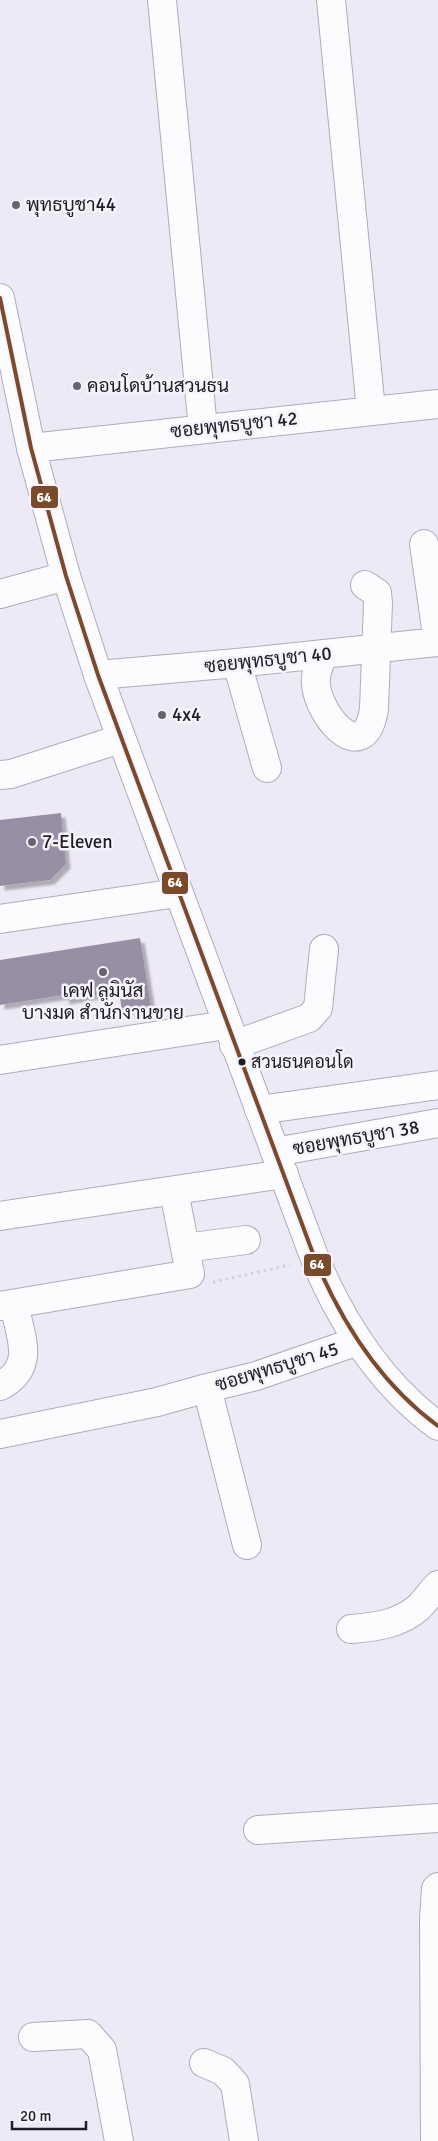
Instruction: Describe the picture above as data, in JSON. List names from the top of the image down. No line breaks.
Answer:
{"streets":{"street":["ซอยพุทธบูชา 42","ซอยพุทธบูชา 40","ซอยพุทธบูชา 38","ซอยพุทธบูชา 45"]},"places":["พุทธบูชา44","คอนโดบ้านสวนธน","4x4","7-Eleven","เคฟ ลูมินัส บางมด สำนักงานขาย","สวนธนคอนโด"],"lines":["transit line 64"],"scale_bar":"20 m"}
